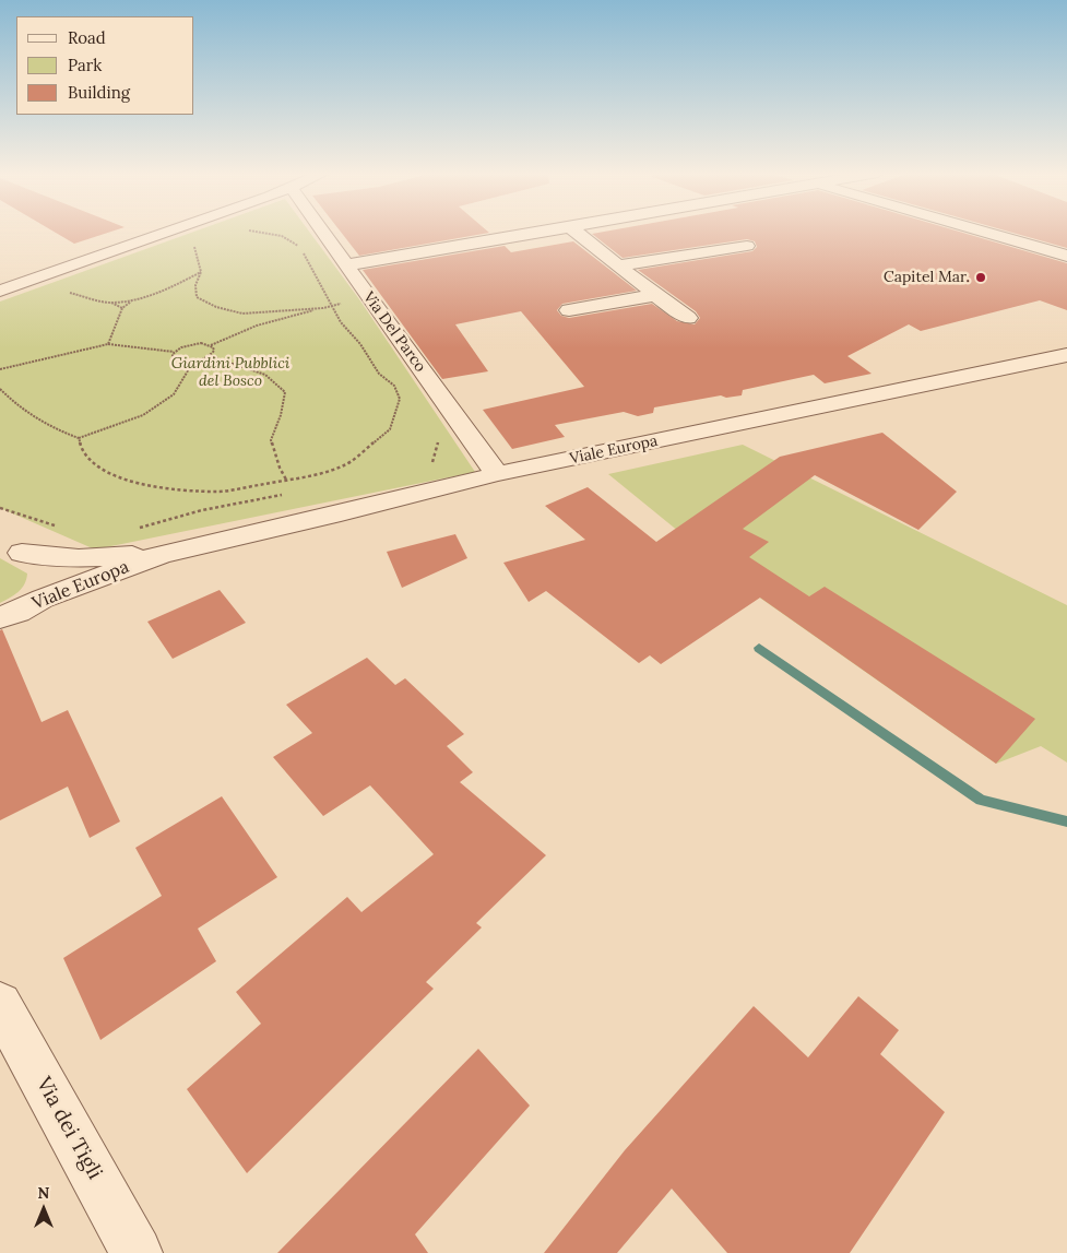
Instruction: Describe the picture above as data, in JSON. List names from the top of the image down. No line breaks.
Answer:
{"streets":{"street":["Via Del Parco","Viale Europa","Via dei Tigli"]},"crossings":[["Via Del Parco","Viale Europa"]],"parks":["Giardini Pubblici del Bosco"],"places":["Capitel Mar."],"legend":["Road","Park","Building"],"north":"top"}
